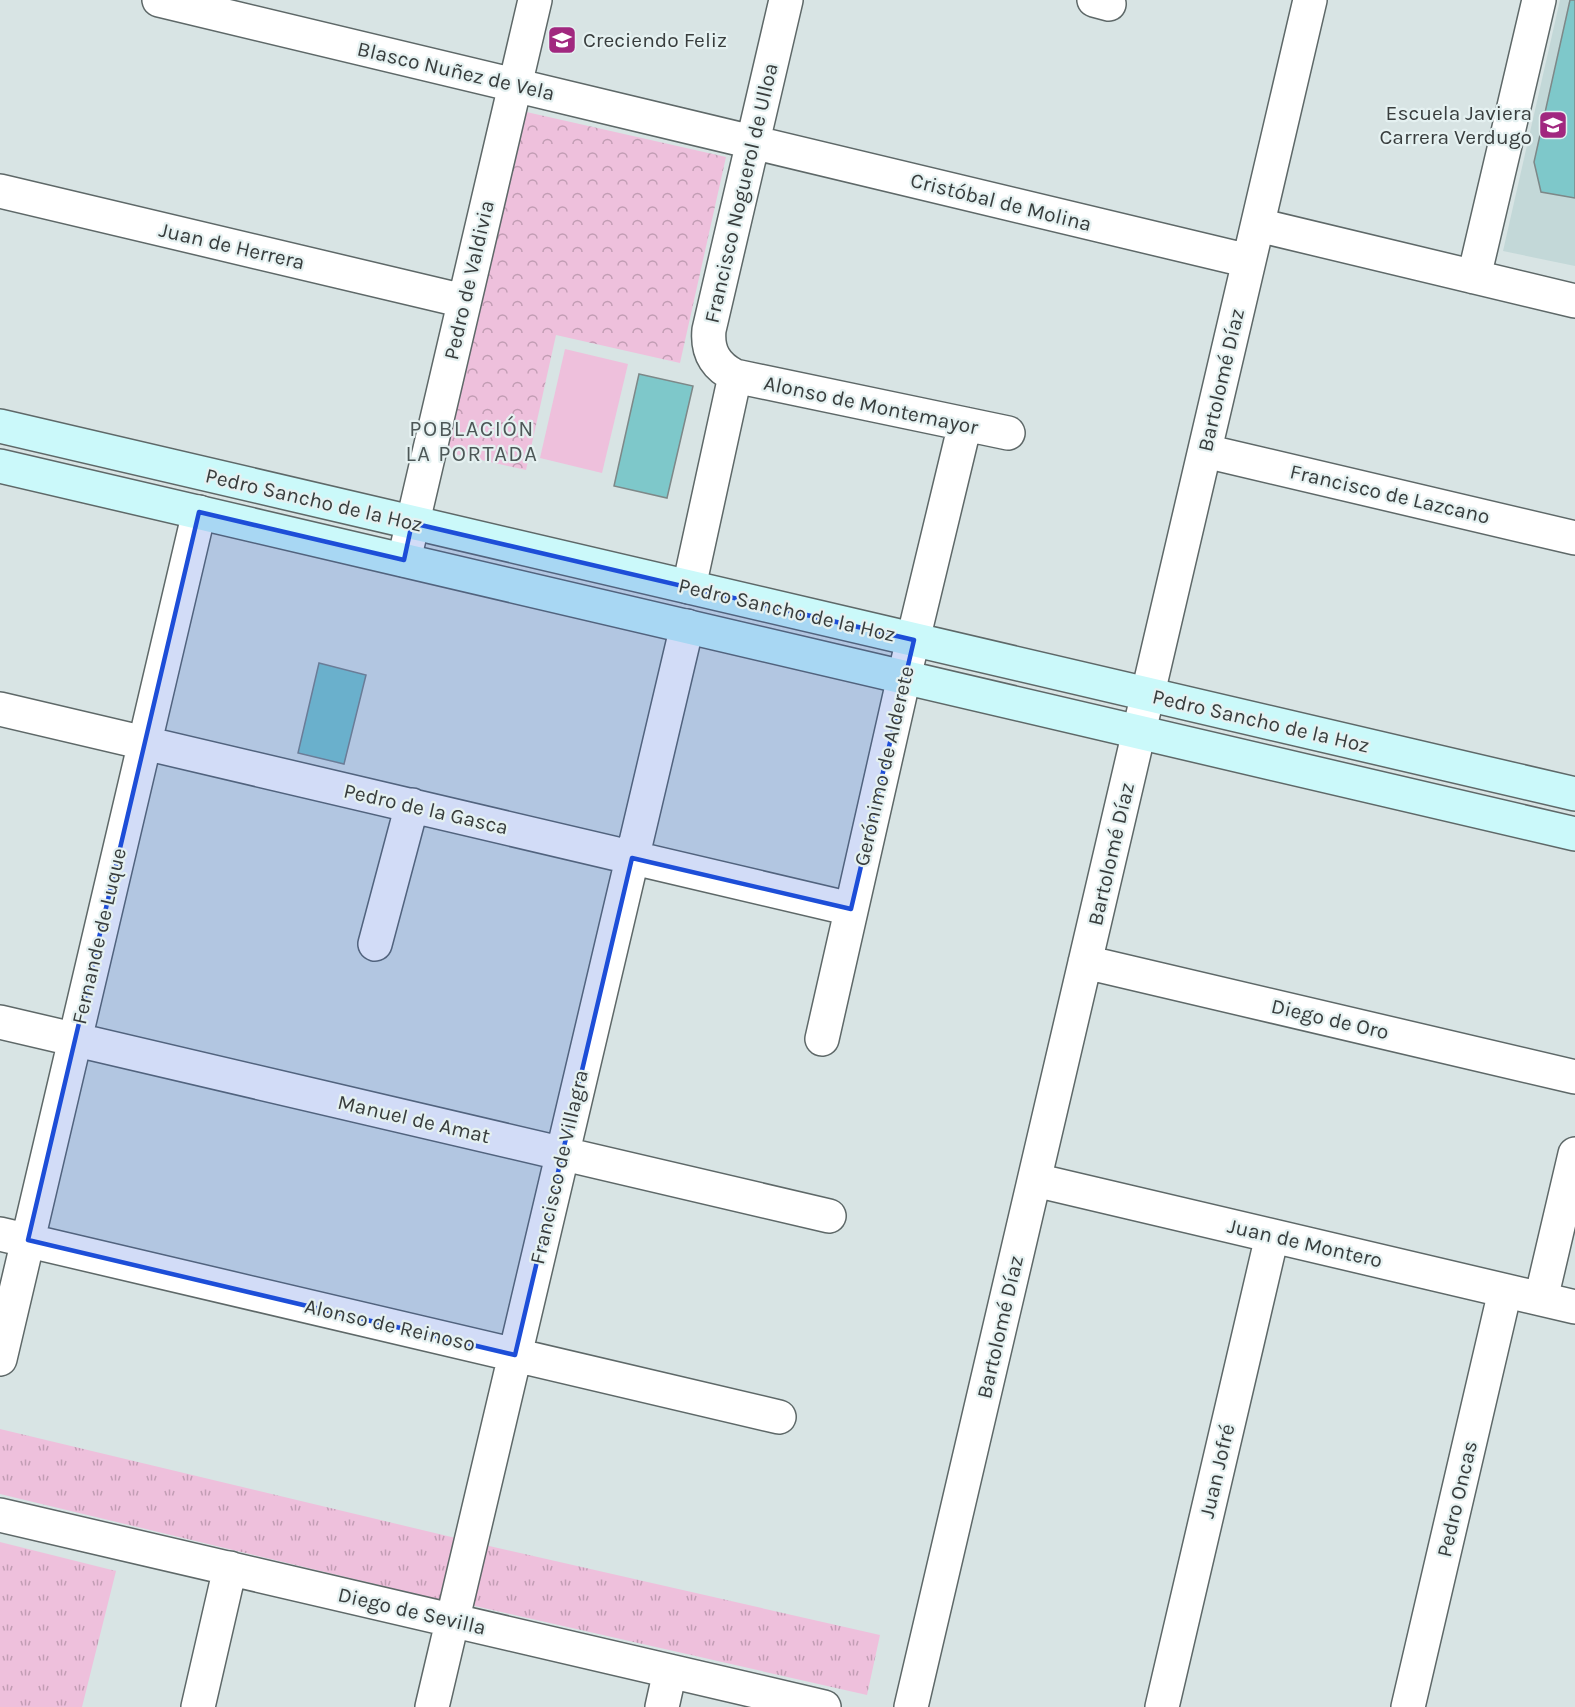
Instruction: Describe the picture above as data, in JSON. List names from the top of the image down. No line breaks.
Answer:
{"streets":{"street":["Blasco Nuñez de Vela","Francisco Noguerol de Ulloa","Cristóbal de Molina","Juan de Herrera","Pedro de Valdivia","Bartolomé Díaz","Alonso de Montemayor","Francisco de Lazcano","Pedro Sancho de la Hoz","Gerónimo de Alderete","Pedro de la Gasca","Fernande de Luque","Diego de Oro","Manuel de Amat","Francisco de Villagra","Juan de Montero","Alonso de Reinoso","Juan Jofré","Pedro Oncas","Diego de Sevilla"]},"crossings":[["Blasco Nuñez de Vela","Francisco Noguerol de Ulloa"],["Blasco Nuñez de Vela","Cristóbal de Molina"],["Blasco Nuñez de Vela","Pedro de Valdivia"],["Francisco Noguerol de Ulloa","Cristóbal de Molina"],["Francisco Noguerol de Ulloa","Alonso de Montemayor"],["Cristóbal de Molina","Bartolomé Díaz"],["Juan de Herrera","Pedro de Valdivia"],["Pedro de Valdivia","Pedro Sancho de la Hoz"],["Bartolomé Díaz","Francisco de Lazcano"],["Bartolomé Díaz","Pedro Sancho de la Hoz"],["Bartolomé Díaz","Diego de Oro"],["Bartolomé Díaz","Juan de Montero"],["Alonso de Montemayor","Gerónimo de Alderete"],["Pedro Sancho de la Hoz","Gerónimo de Alderete"],["Pedro Sancho de la Hoz","Fernande de Luque"],["Pedro Sancho de la Hoz","Francisco de Villagra"],["Gerónimo de Alderete","Pedro de la Gasca"],["Pedro de la Gasca","Fernande de Luque"],["Pedro de la Gasca","Francisco de Villagra"],["Fernande de Luque","Manuel de Amat"],["Fernande de Luque","Alonso de Reinoso"],["Manuel de Amat","Francisco de Villagra"],["Francisco de Villagra","Alonso de Reinoso"],["Francisco de Villagra","Diego de Sevilla"],["Juan de Montero","Juan Jofré"],["Juan de Montero","Pedro Oncas"]],"districts":["POBLACIÓN LA PORTADA"],"places":{"school or university":["Creciendo Feliz","Escuela Javiera Carrera Verdugo"]}}
